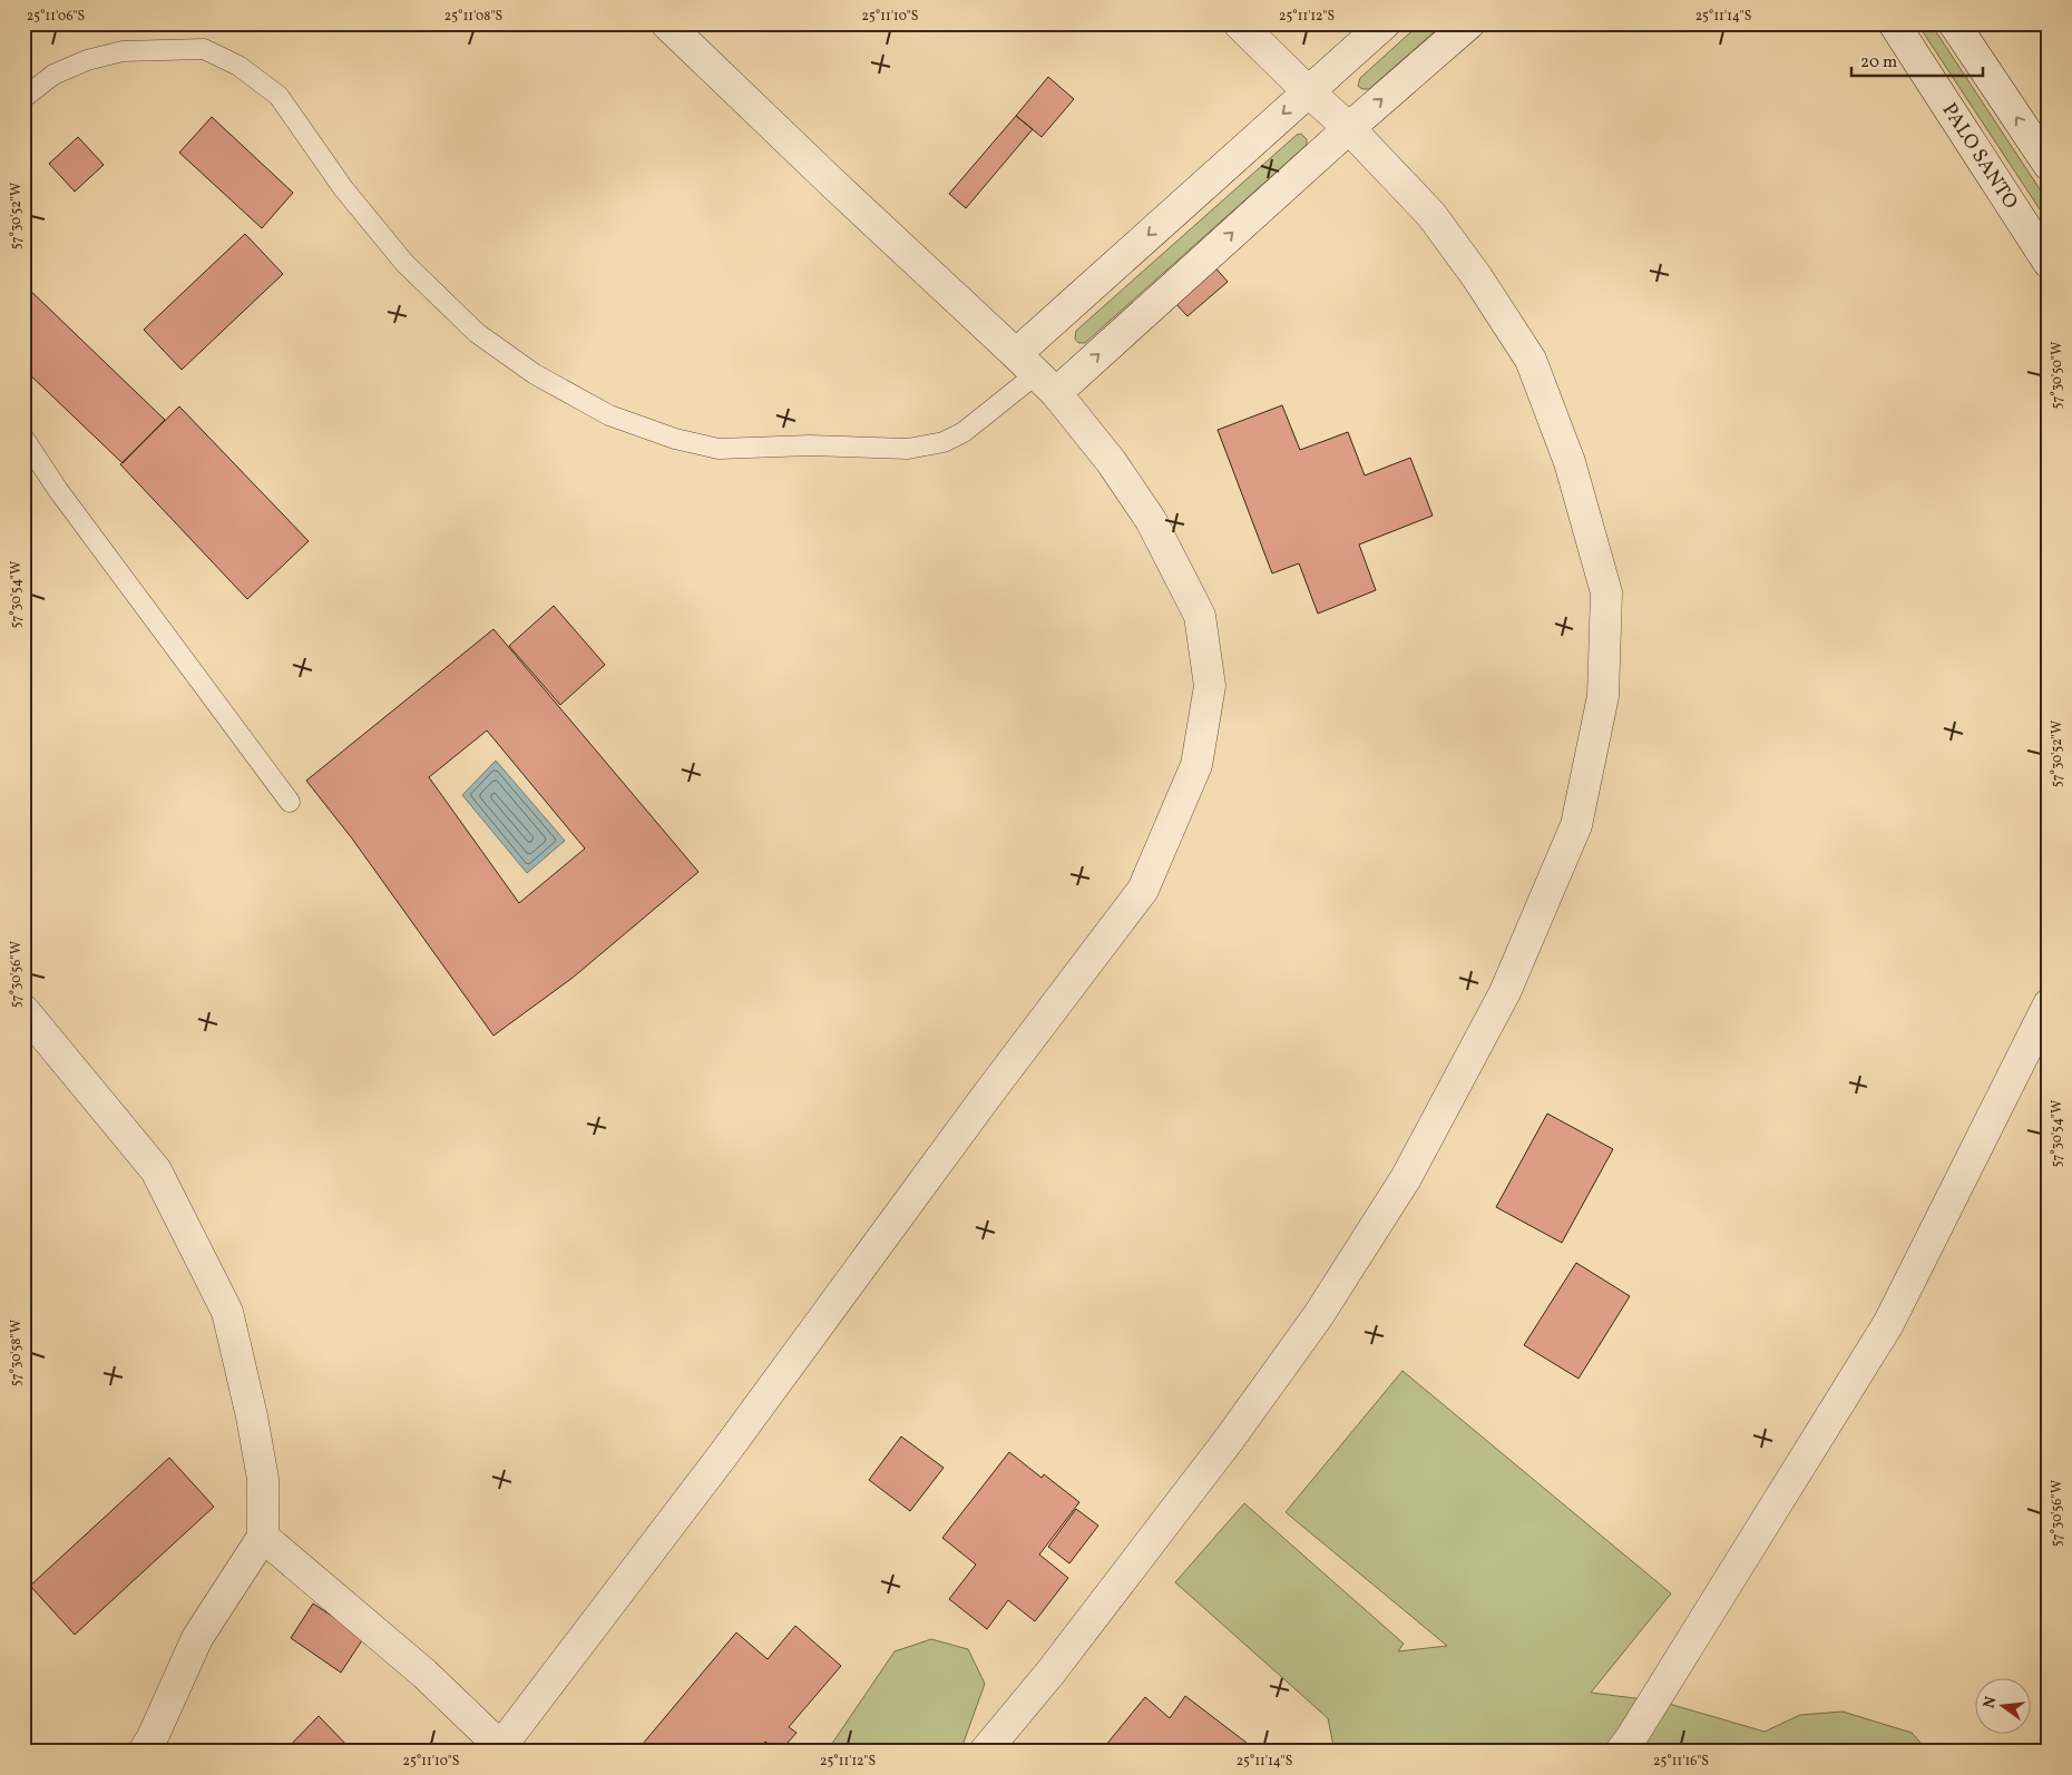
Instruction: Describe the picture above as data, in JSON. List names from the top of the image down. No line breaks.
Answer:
{"streets":{"street":["PALO SANTO"]},"scale_bar":"20 m","north":"left","coordinates":["25°11'06\"S","25°11'08\"S","25°11'10\"S","25°11'12\"S","25°11'14\"S","57°30'52\"W","57°30'50\"W","57°30'54\"W","57°30'56\"W","57°30'58\"W","25°11'16\"S"]}
